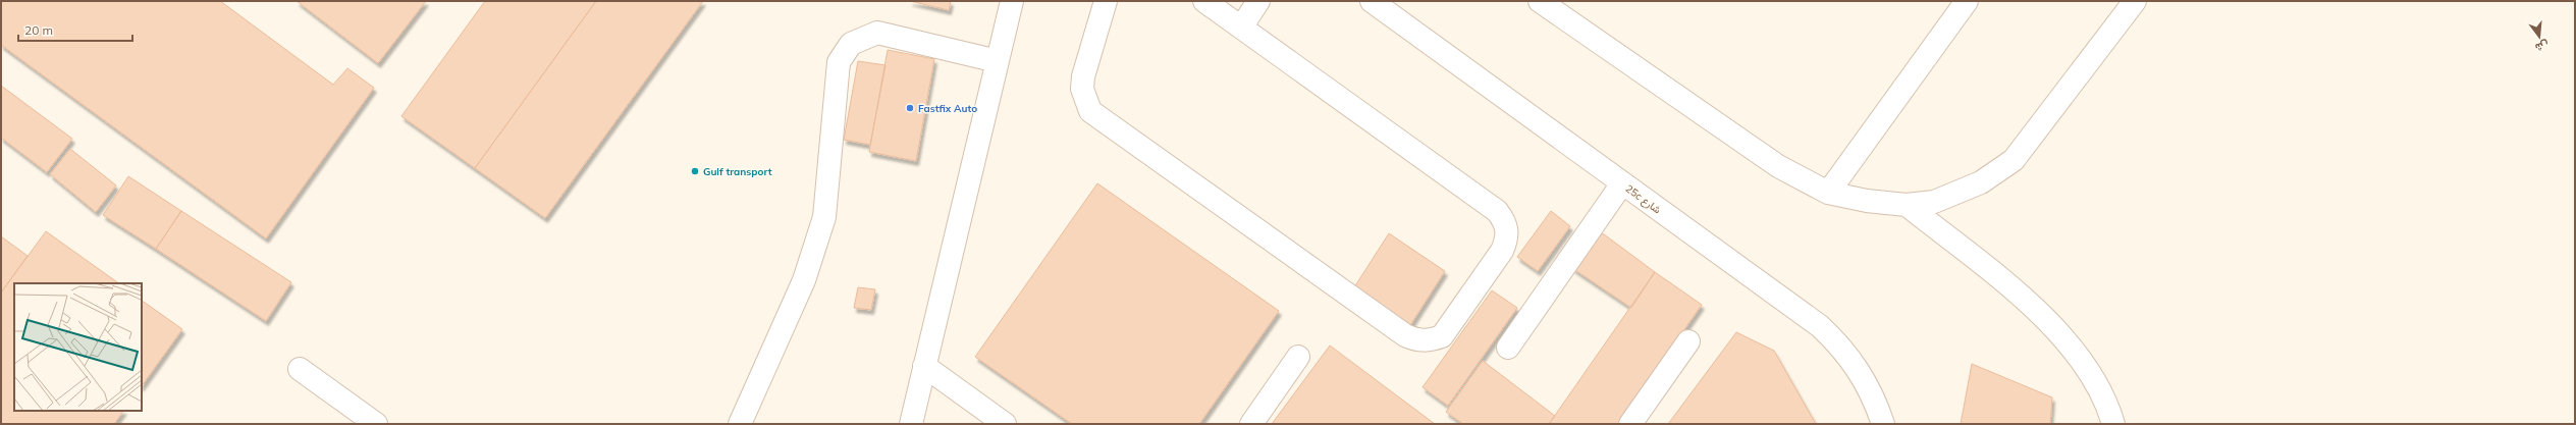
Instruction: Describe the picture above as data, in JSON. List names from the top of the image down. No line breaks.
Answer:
{"streets":{"street":["25c شارع"]},"places":["Fastfix Auto","Gulf transport"],"scale_bar":"20 m","north":"bottom"}
